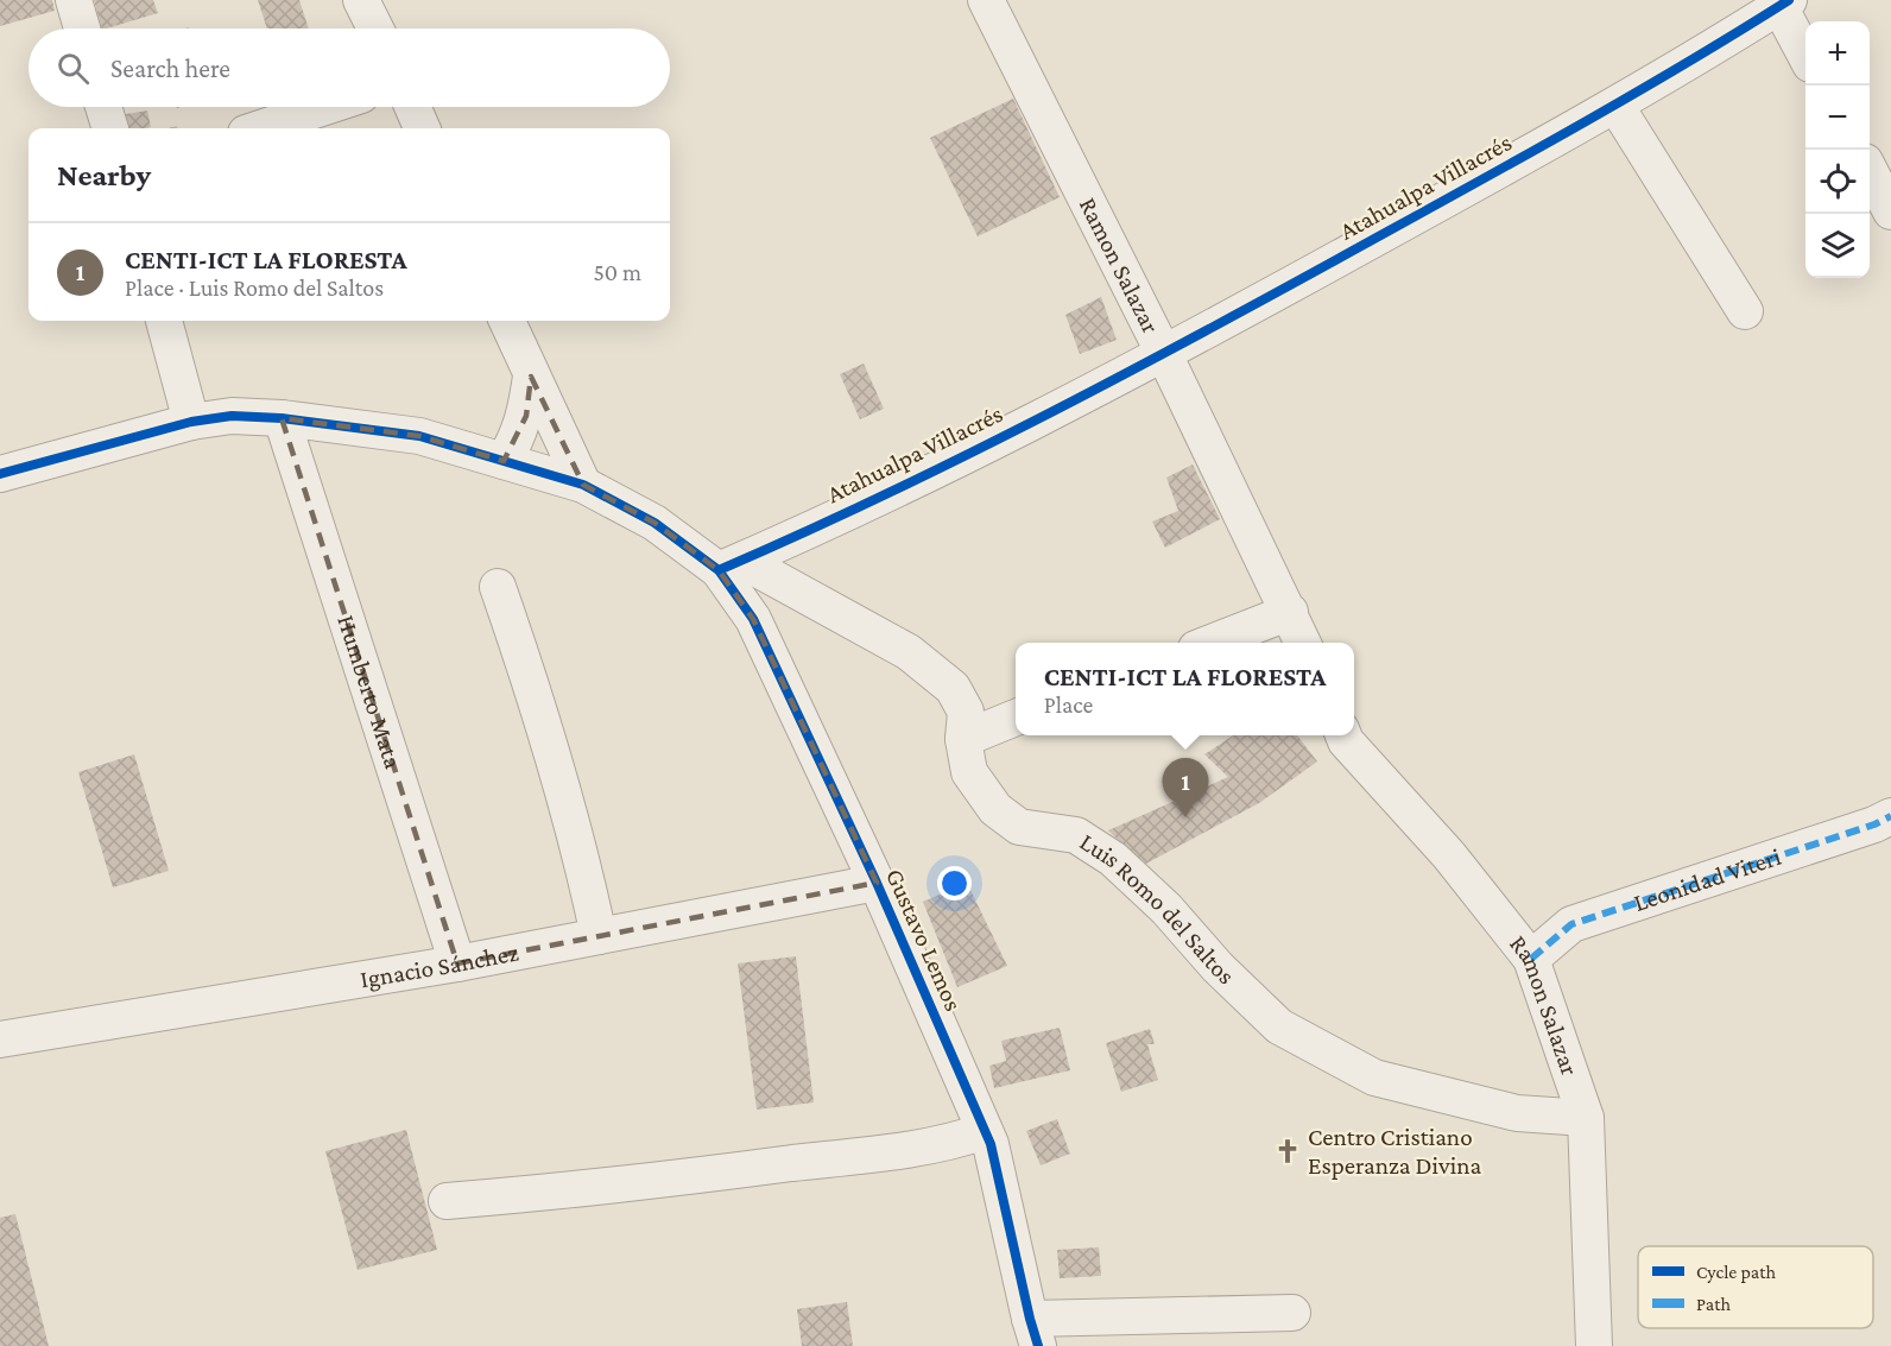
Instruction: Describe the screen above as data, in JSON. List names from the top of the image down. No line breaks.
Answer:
{"streets":{"street":["Atahualpa Villacrés","Ramon Salazar","Humberto Mata","Leonidad Viteri","Luis Romo del Saltos","Gustavo Lemos","Ignacio Sánchez"]},"crossings":[["Atahualpa Villacrés","Ramon Salazar"],["Atahualpa Villacrés","Luis Romo del Saltos"],["Atahualpa Villacrés","Gustavo Lemos"],["Ramon Salazar","Leonidad Viteri"],["Ramon Salazar","Luis Romo del Saltos"],["Humberto Mata","Ignacio Sánchez"],["Luis Romo del Saltos","Gustavo Lemos"],["Gustavo Lemos","Ignacio Sánchez"]],"places":{"church":["Centro Cristiano Esperanza Divina"]},"legend":["Cycle path","Path"],"page":{"map_buttons":["+","−"],"search":"Search here","heading":"Nearby","list":[{"mark":"1","name":"CENTI-ICT LA FLORESTA","note":"Place · Luis Romo del Saltos","value":"50 m"}],"popup":["CENTI-ICT LA FLORESTA","Place"],"pins":"1"}}
